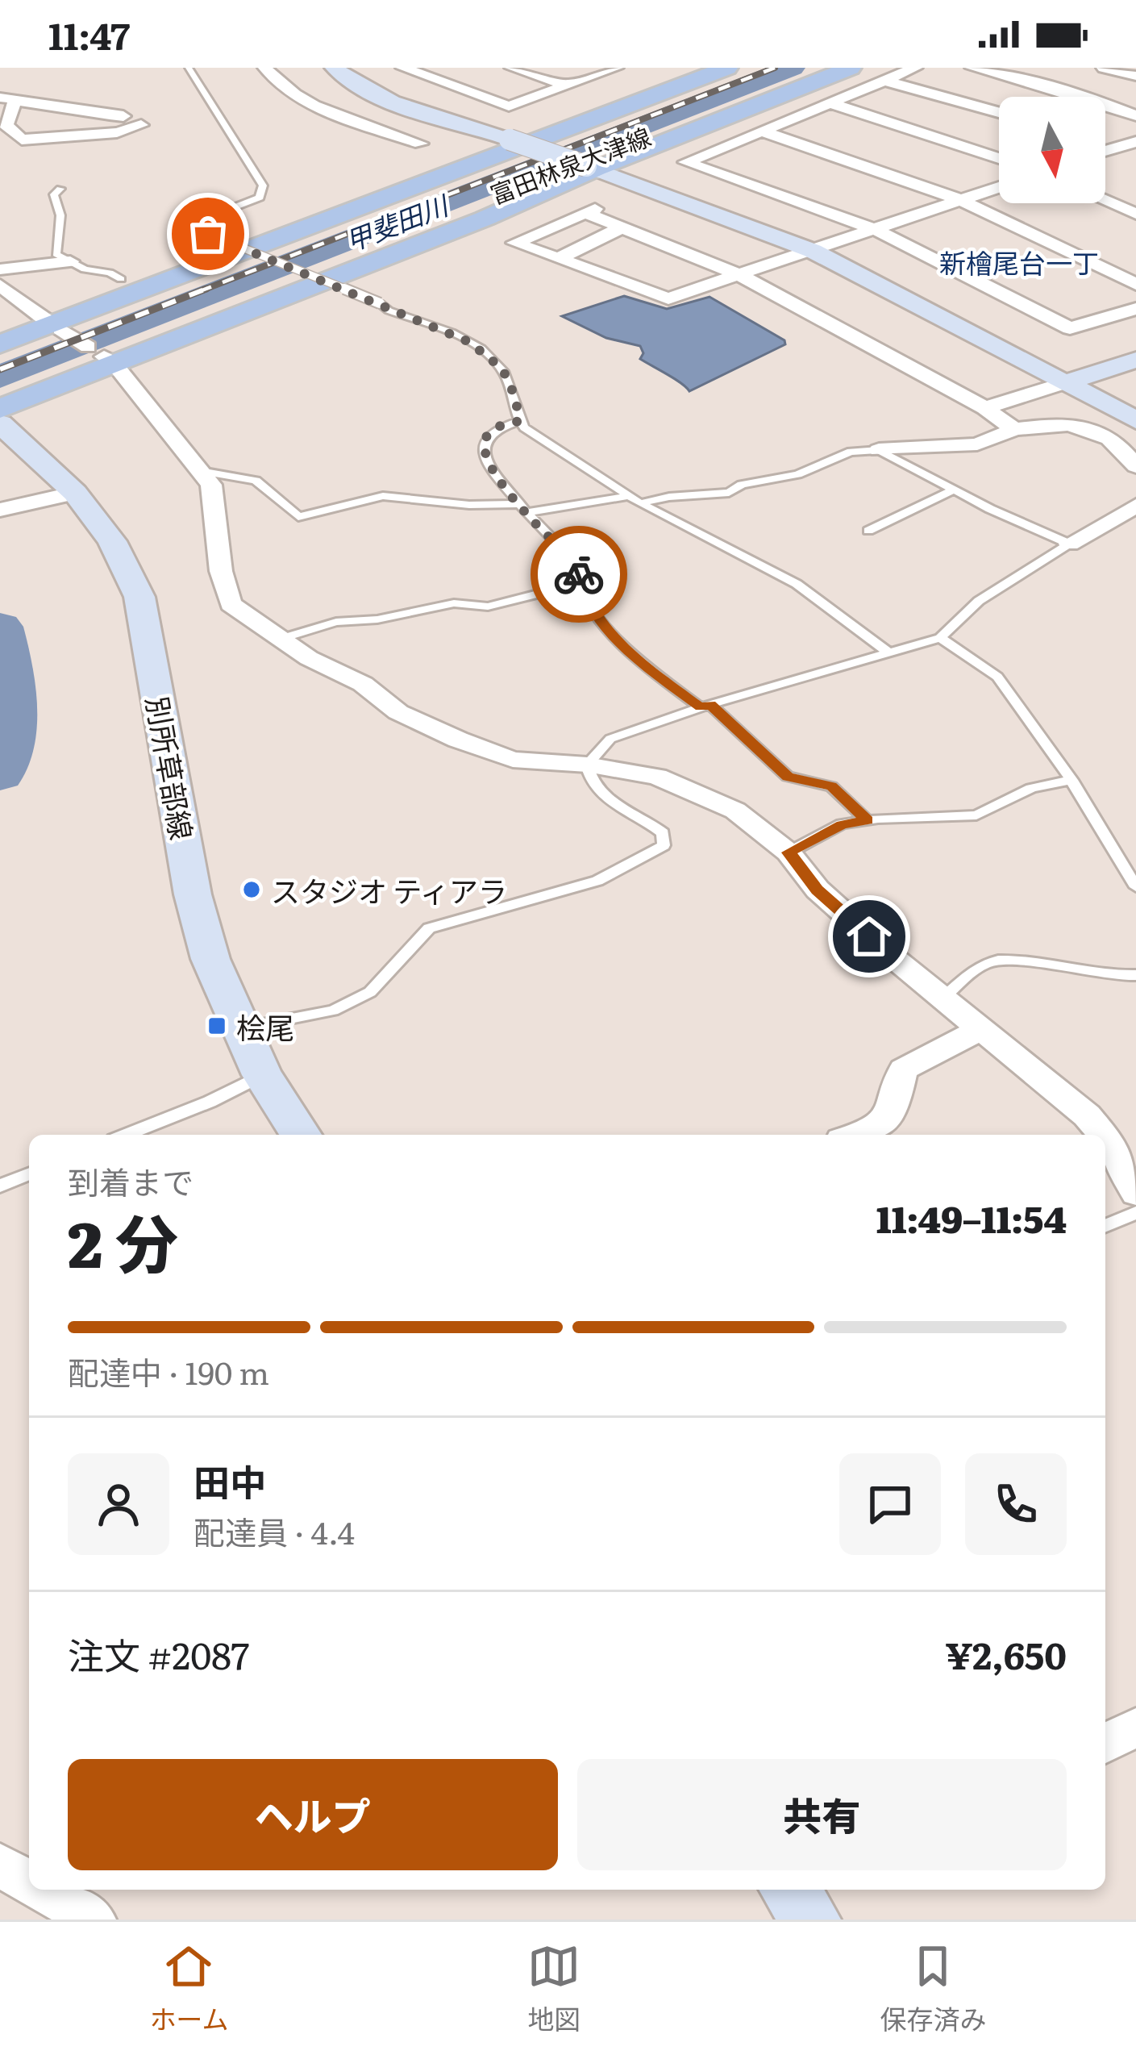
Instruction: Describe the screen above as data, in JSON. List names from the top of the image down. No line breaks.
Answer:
{"streets":{"main road":["富田林泉大津線"],"street":["別所草部線"]},"districts":["新檜尾台一丁"],"water":["甲斐田川"],"places":{"other":["スタジオ ティアラ"],"transit":["桧尾"]},"north":"bottom","page":{"status":"11:47","heading":["2 分","到着まで","11:49–11:54"],"panel":["田中","配達員 · 4.4","注文 #2087","¥2,650"],"bar":"配達中 · 190 m","buttons":["ヘルプ","共有"],"tabs":["ホーム","地図","保存済み"]}}
